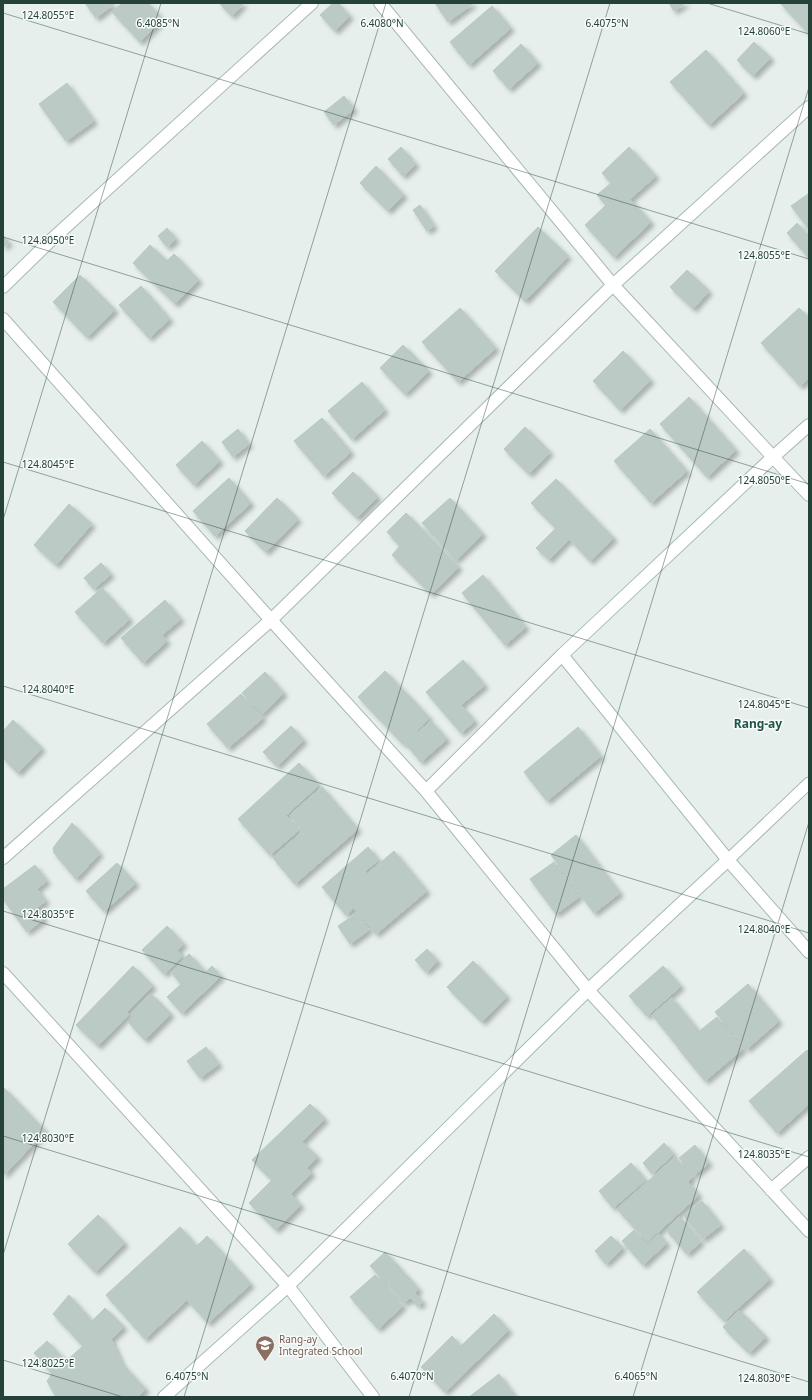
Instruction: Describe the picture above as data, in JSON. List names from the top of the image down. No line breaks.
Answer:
{"districts":["Rang-ay"],"places":{"school or university":["Rang-ay Integrated School"]},"coordinates":["124.8055°E","6.4085°N","6.4080°N","6.4075°N","124.8060°E","124.8050°E","124.8045°E","124.8040°E","124.8035°E","124.8030°E","124.8025°E","6.4070°N","6.4065°N"]}
